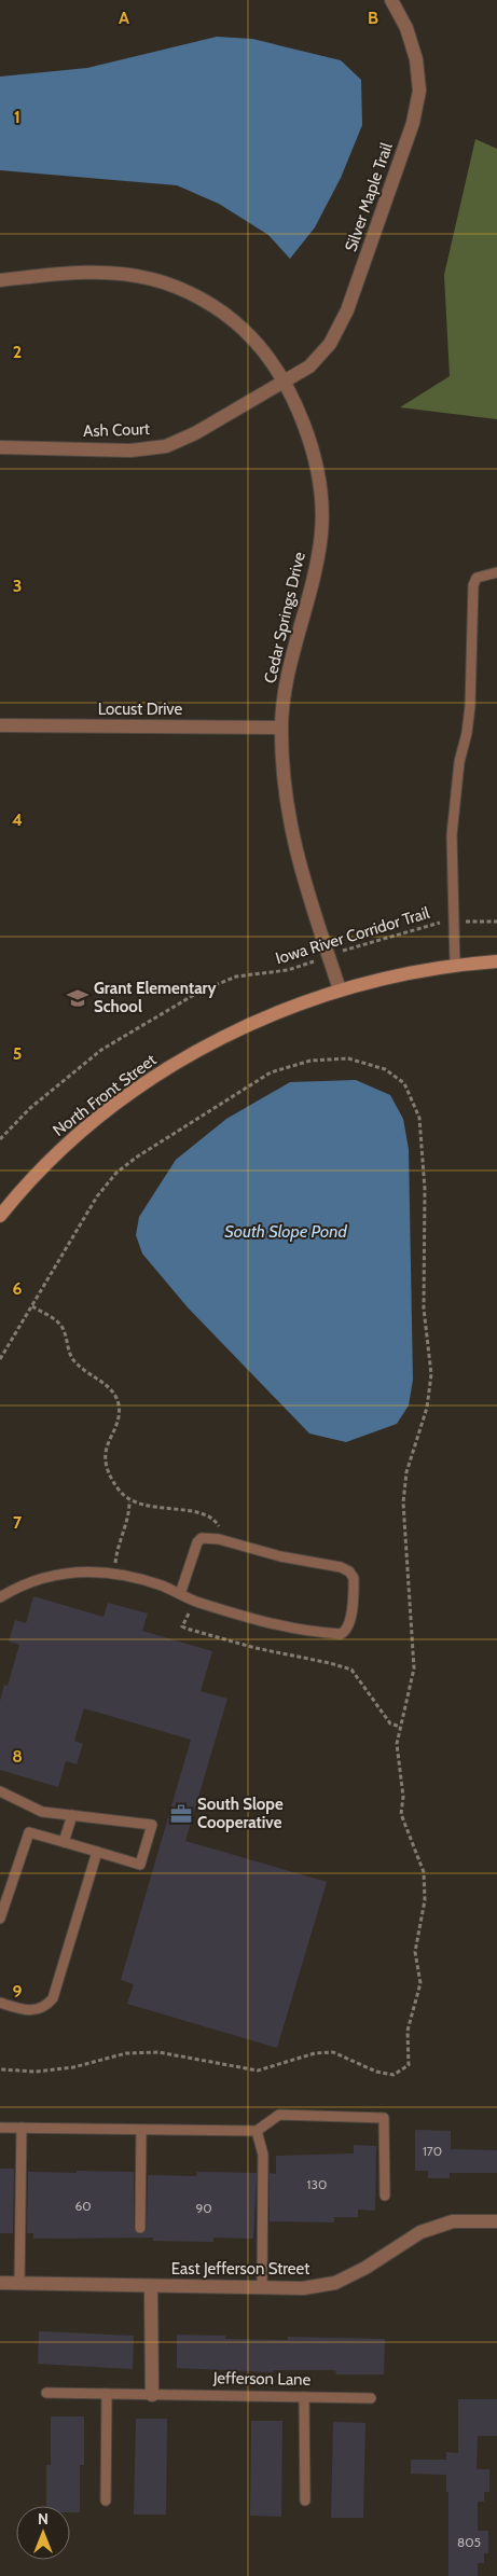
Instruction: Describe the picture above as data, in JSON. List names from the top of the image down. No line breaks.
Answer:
{"streets":{"main road":["North Front Street"],"street":["Silver Maple Trail","Ash Court","Cedar Springs Drive","Locust Drive","East Jefferson Street"],"lane":["Jefferson Lane"],"path":["Iowa River Corridor Trail"]},"crossings":[["Silver Maple Trail","Ash Court"],["Silver Maple Trail","Cedar Springs Drive"],["Ash Court","Cedar Springs Drive"],["Cedar Springs Drive","Locust Drive"],["Cedar Springs Drive","Iowa River Corridor Trail"],["Cedar Springs Drive","North Front Street"]],"water":["South Slope Pond"],"places":{"school or university":["Grant Elementary School"],"office":["South Slope Cooperative"]},"house_numbers":["170","130","60","90","805"],"north":"top","grid":{"columns":["A","B"],"rows":["1","2","3","4","5","6","7","8","9"]}}
